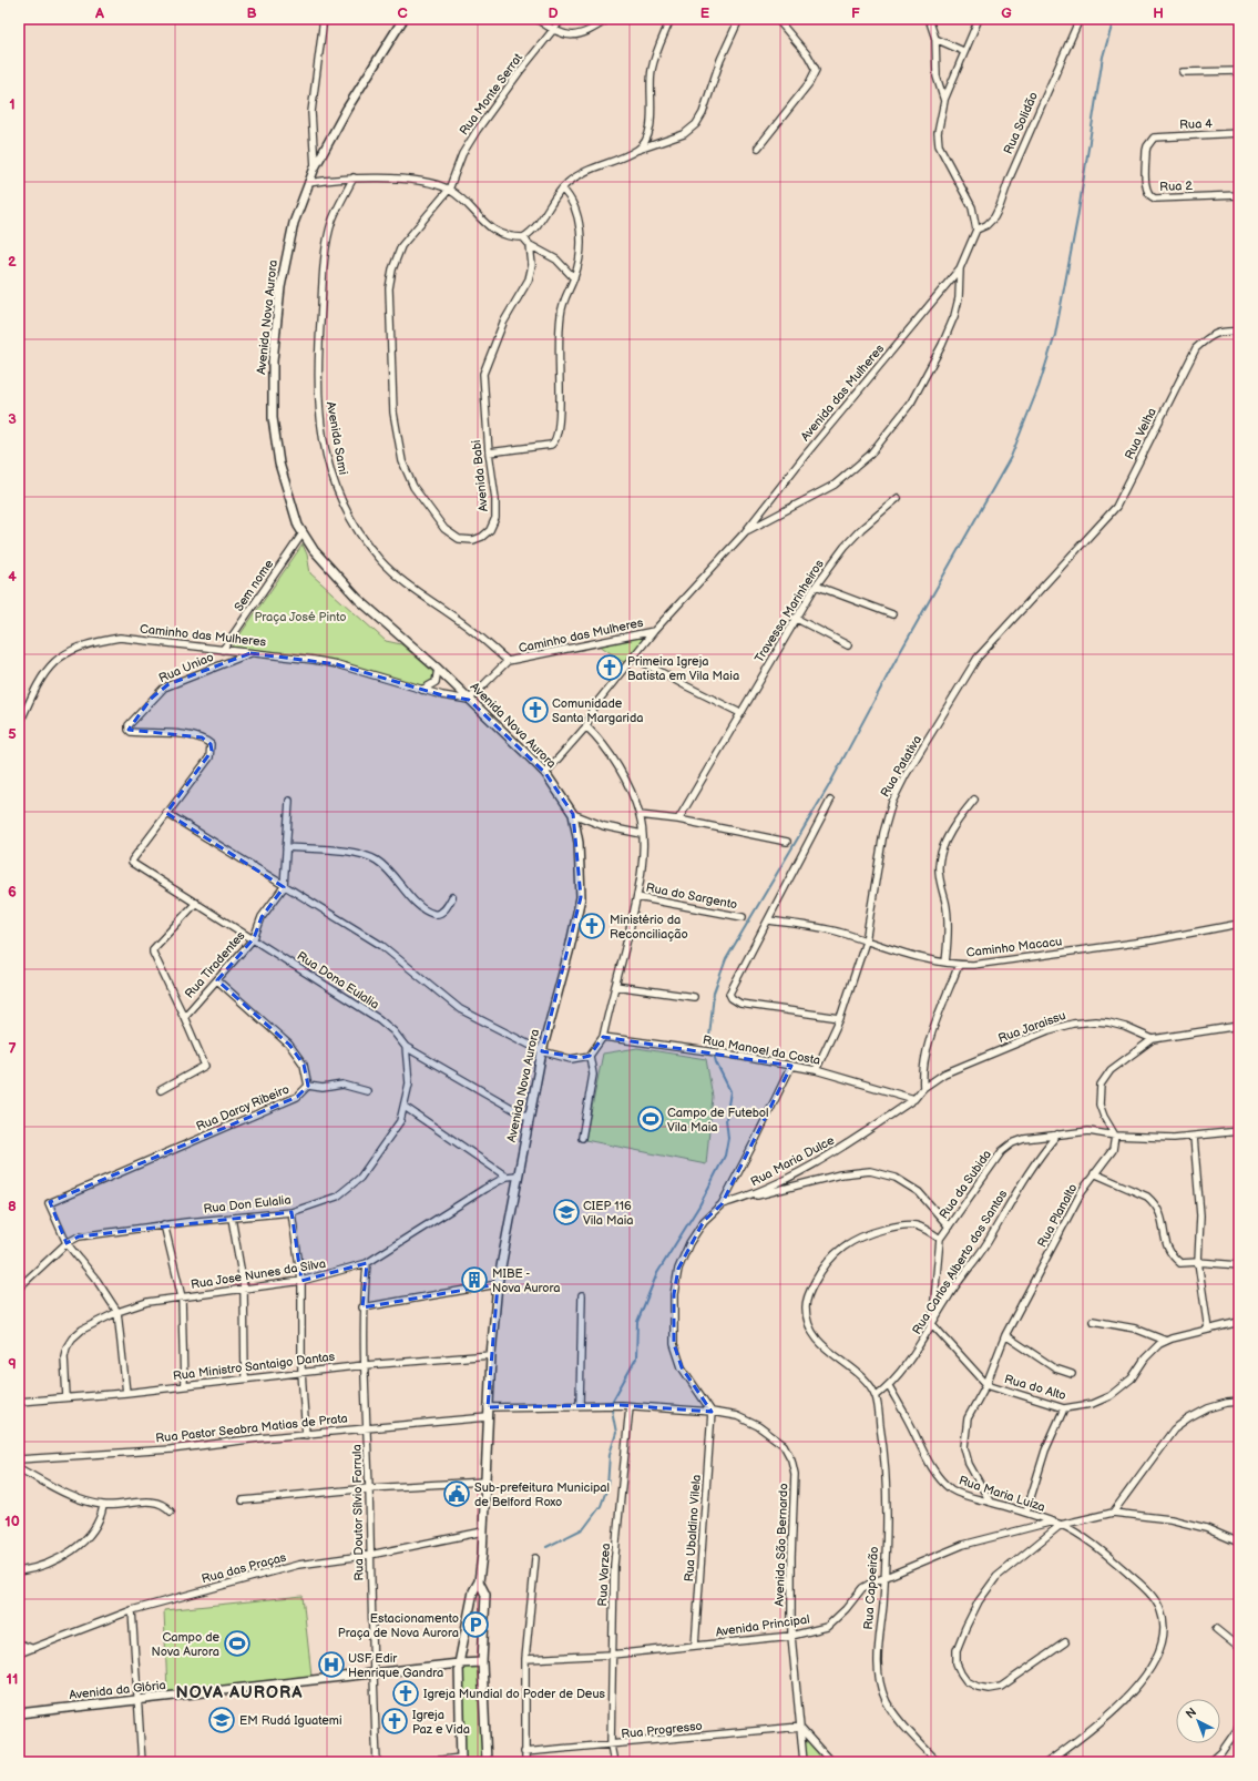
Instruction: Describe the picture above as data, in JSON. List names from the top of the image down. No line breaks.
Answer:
{"streets":{"street":["Rua Monte Serrat","Rua Solidão","Rua 4","Rua 2","Avenida Nova Aurora","Avenida das Mulheres","Rua Velha","Avenida Sami","Avenida Babi","Sem nome","Travessa Marinheiros","Caminho das Mulheres","Rua Uniao","Rua Patativa","Rua do Sargento","Caminho Macacu","Rua Tiradentes","Rua Dona Eulalia","Rua Jaraissu","Rua Manoel da Costa","Rua Darcy Ribeiro","Rua Maria Dulce","Rua da Subida","Rua Don Eulalia","Rua Planalto","Rua Carlos Alberto dos Santos","Rua Jose Nunes da Silva","Rua Ministro Santaigo Dantas","Rua do Alto","Rua Pastor Seabra Matias de Prata","Rua Maria Luiza","Rua Doutor Sílvio Farrula","Rua Ubaldino Vilela","Avenida São Bernardo","Rua das Praças","Rua Varzea","Rua Capoeirão","Avenida Principal","Avenida da Glória","Rua Progresso"]},"crossings":[["Rua Monte Serrat","Avenida Babi"],["Rua Solidão","Avenida das Mulheres"],["Rua 4","Rua 2"],["Avenida Nova Aurora","Avenida das Mulheres"],["Avenida Nova Aurora","Sem nome"],["Avenida Nova Aurora","Caminho das Mulheres"],["Avenida Nova Aurora","Rua Dona Eulalia"],["Avenida Nova Aurora","Rua Ministro Santaigo Dantas"],["Avenida Nova Aurora","Rua Pastor Seabra Matias de Prata"],["Avenida Nova Aurora","Avenida São Bernardo"],["Avenida Nova Aurora","Rua das Praças"],["Avenida Nova Aurora","Avenida da Glória"],["Avenida das Mulheres","Caminho das Mulheres"],["Rua Velha","Rua Patativa"],["Avenida Sami","Caminho das Mulheres"],["Sem nome","Caminho das Mulheres"],["Caminho das Mulheres","Rua Uniao"],["Rua Uniao","Rua Dona Eulalia"],["Rua Patativa","Caminho Macacu"],["Rua Patativa","Rua Manoel da Costa"],["Rua Tiradentes","Rua Dona Eulalia"],["Rua Dona Eulalia","Rua Don Eulalia"],["Rua Jaraissu","Rua Manoel da Costa"],["Rua Jaraissu","Rua Maria Dulce"],["Rua Manoel da Costa","Rua Maria Dulce"],["Rua Darcy Ribeiro","Rua Don Eulalia"],["Rua da Subida","Rua Planalto"],["Rua da Subida","Rua Carlos Alberto dos Santos"],["Rua da Subida","Rua do Alto"],["Rua da Subida","Rua Maria Luiza"],["Rua da Subida","Rua Capoeirão"],["Rua Planalto","Rua do Alto"],["Rua Planalto","Rua Maria Luiza"],["Rua Carlos Alberto dos Santos","Rua do Alto"],["Rua Carlos Alberto dos Santos","Rua Maria Luiza"],["Rua Carlos Alberto dos Santos","Rua Capoeirão"],["Rua Jose Nunes da Silva","Rua Ministro Santaigo Dantas"],["Rua Jose Nunes da Silva","Rua Doutor Sílvio Farrula"],["Rua Ministro Santaigo Dantas","Rua Doutor Sílvio Farrula"],["Rua do Alto","Rua Maria Luiza"],["Rua do Alto","Rua Capoeirão"],["Rua Pastor Seabra Matias de Prata","Rua Doutor Sílvio Farrula"],["Rua Maria Luiza","Rua Capoeirão"],["Rua Maria Luiza","Avenida Principal"],["Rua Doutor Sílvio Farrula","Rua das Praças"],["Rua Doutor Sílvio Farrula","Avenida da Glória"],["Rua Ubaldino Vilela","Avenida São Bernardo"],["Rua Ubaldino Vilela","Avenida Principal"],["Avenida São Bernardo","Rua Varzea"],["Avenida São Bernardo","Avenida Principal"],["Avenida São Bernardo","Rua Progresso"],["Rua Varzea","Avenida Principal"],["Rua Varzea","Rua Progresso"],["Rua Capoeirão","Avenida Principal"]],"districts":["NOVA AURORA"],"parks":["Praça José Pinto"],"places":{"church":["Primeira Igreja Batista em Vila Maia","Comunidade Santa Margarida","Ministério da Reconciliação","Igreja Mundial do Poder de Deus","Igreja Paz e Vida"],"sports":["Campo de Futebol Vila Maia","Campo de Nova Aurora"],"school or university":["CIEP 116 Vila Maia","EM Rudá Iguatemi"],"building":["MIBE - Nova Aurora"],"public building":["Sub-prefeitura Municipal de Belford Roxo"],"parking":["Estacionamento Praça de Nova Aurora"],"hospital":["USF Edir Henrique Gandra"]},"north":"top left","grid":{"columns":["A","B","C","D","E","F","G","H"],"rows":["1","2","3","4","5","6","7","8","9","10","11"]}}
